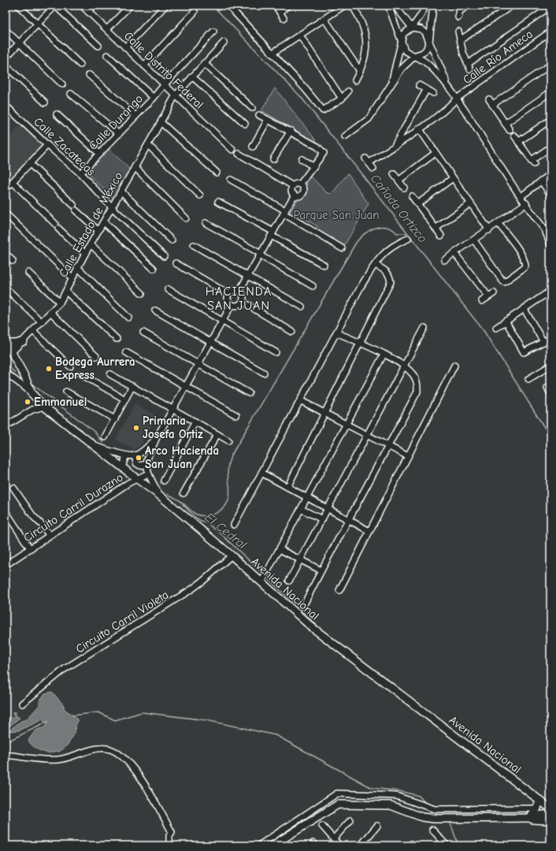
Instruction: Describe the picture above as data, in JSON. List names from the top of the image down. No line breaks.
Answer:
{"streets":{"main road":["Avenida Nacional"],"street":["Calle Río Ameca","Calle Distrito Federal","Calle Durango","Calle Zacatecas","Calle Estado de México","Circuito Carril Durazno","Circuito Carril Violeta"]},"crossings":[["Calle Distrito Federal","Calle Durango"],["Calle Distrito Federal","Calle Estado de México"],["Calle Durango","Calle Zacatecas"],["Calle Zacatecas","Calle Estado de México"],["Calle Estado de México","Avenida Nacional"],["Circuito Carril Durazno","Avenida Nacional"],["Avenida Nacional","Circuito Carril Violeta"]],"districts":["HACIENDA SAN JUAN"],"water":["Cañada Ortizco","El Cedral"],"parks":["Parque San Juan"],"places":["Bodega Aurrera Express","Emmanuel","Primaria Josefa Ortiz","Arco Hacienda San Juan"]}
